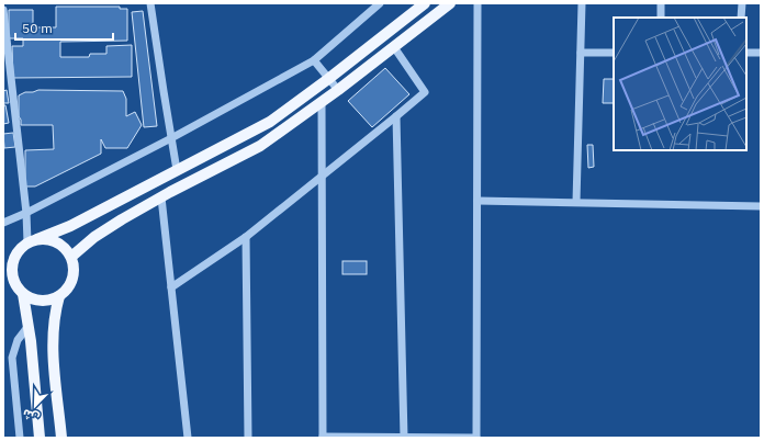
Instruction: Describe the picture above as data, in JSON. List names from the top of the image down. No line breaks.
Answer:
{"scale_bar":"50 m","north":"bottom left"}
